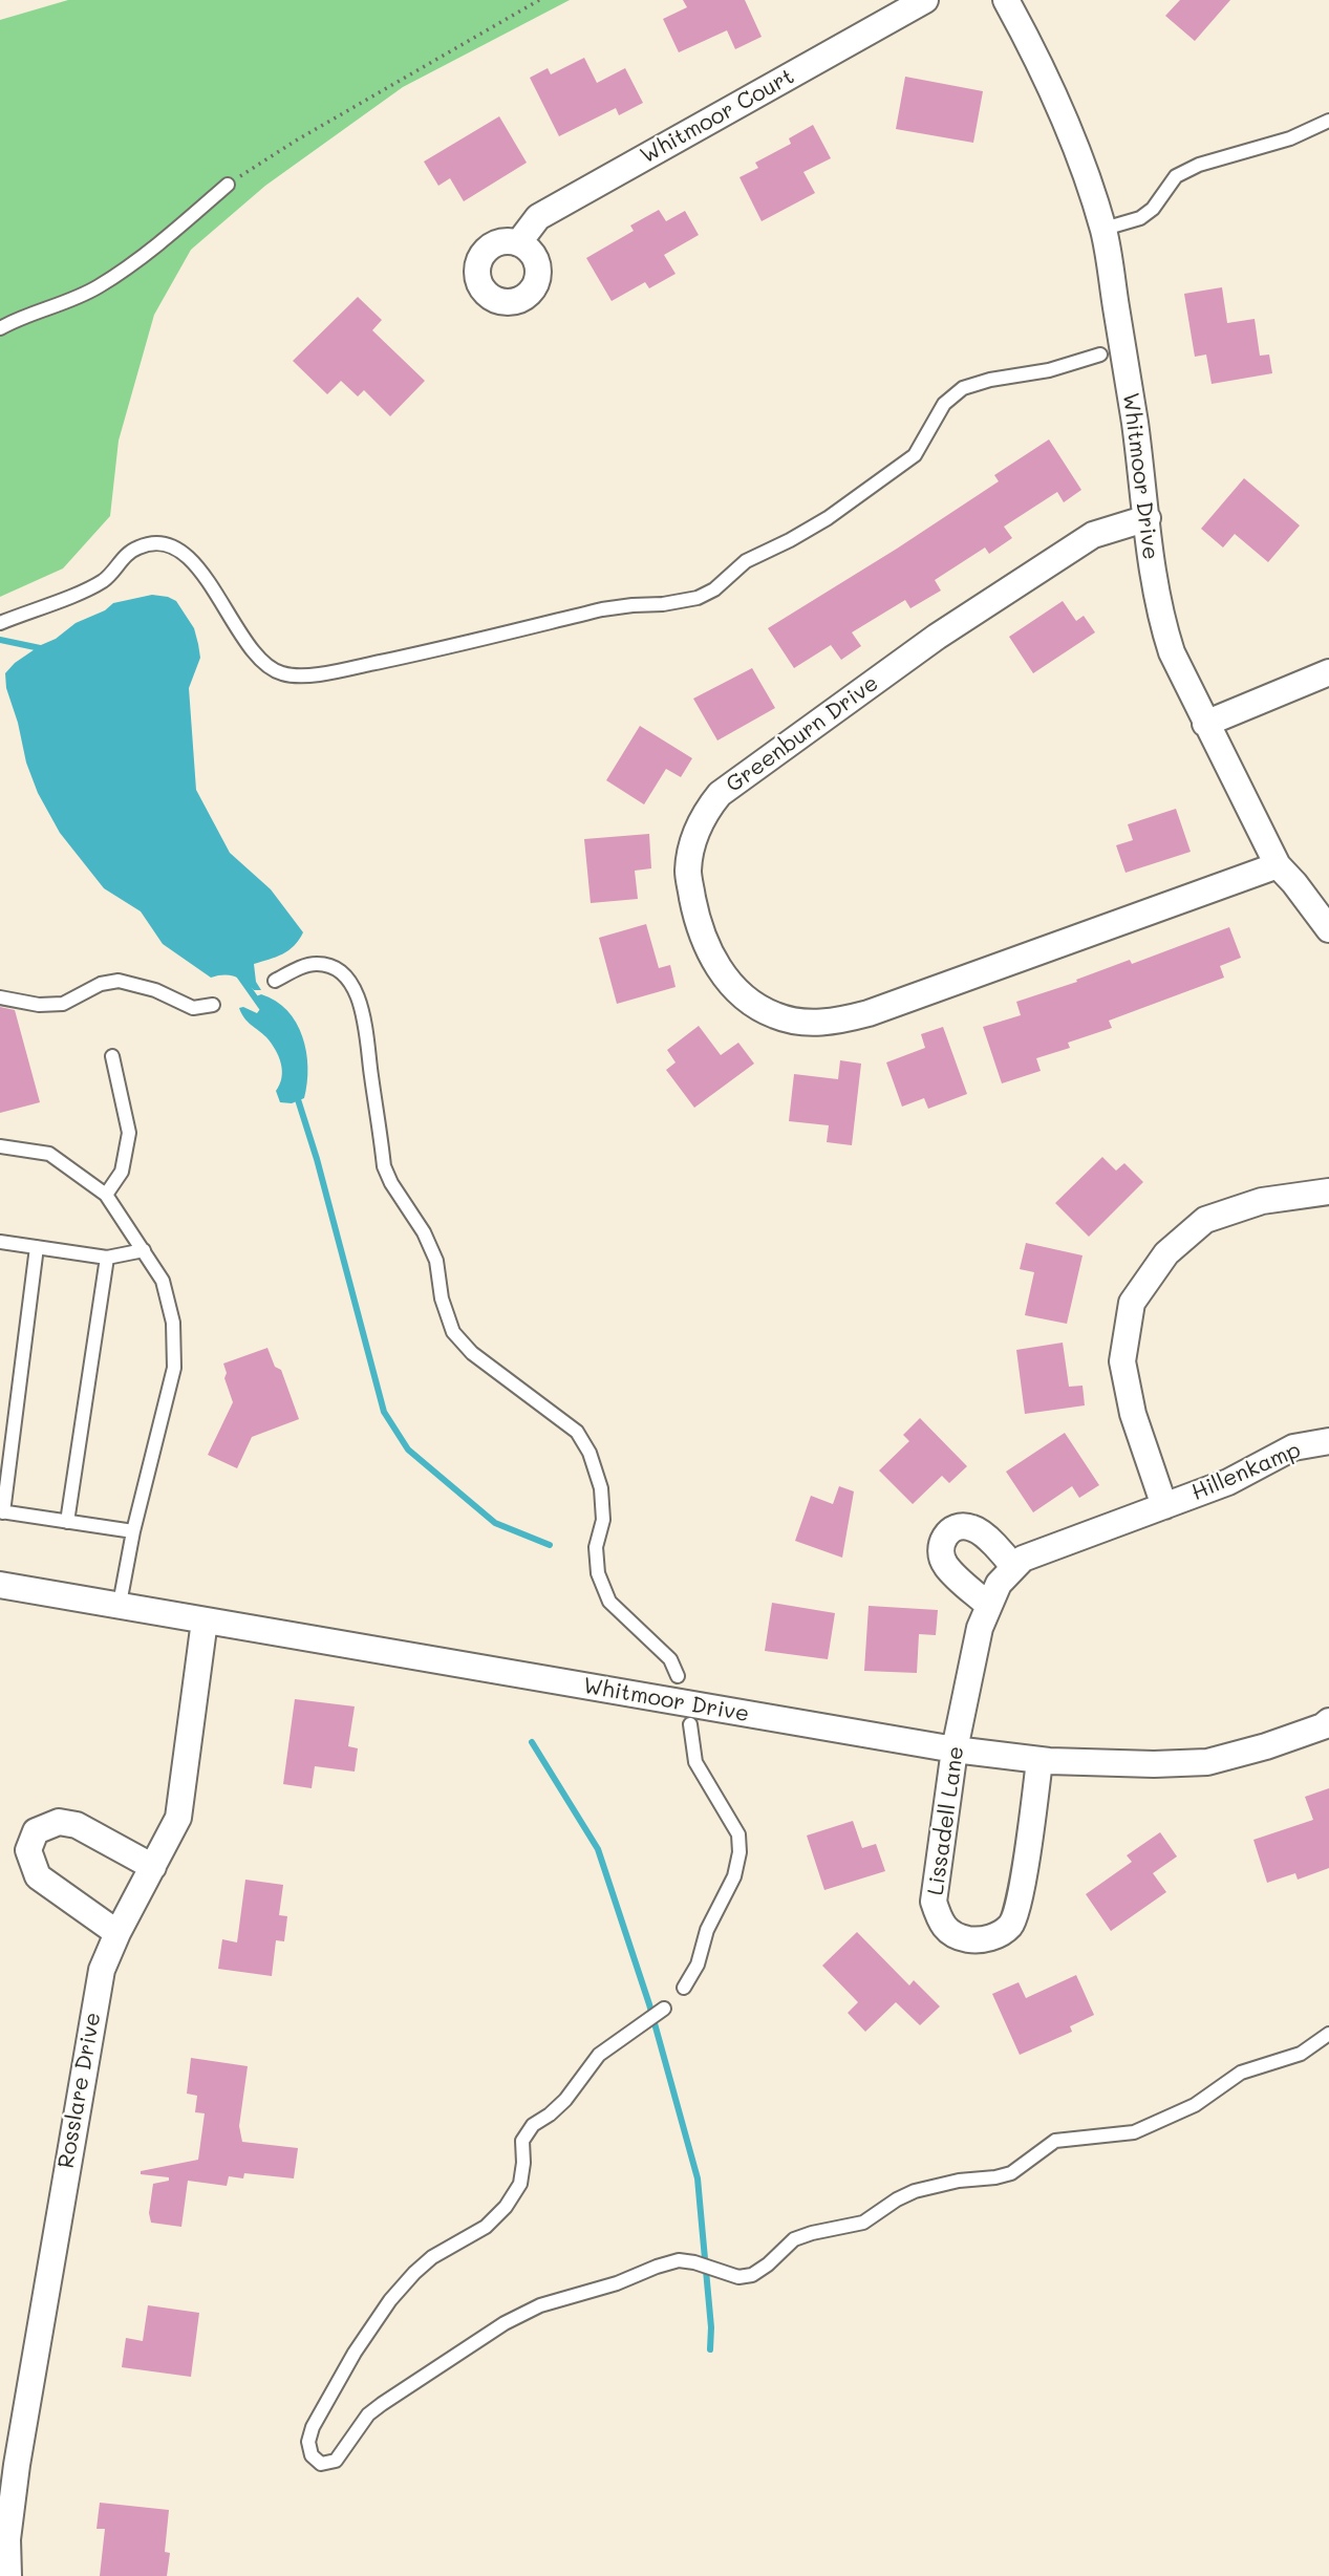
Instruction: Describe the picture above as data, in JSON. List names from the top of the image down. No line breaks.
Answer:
{"streets":{"street":["Whitmoor Court","Whitmoor Drive","Greenburn Drive","Hillenkamp","Lissadell Lane","Rosslare Drive"]},"crossings":[["Whitmoor Drive","Greenburn Drive"],["Whitmoor Drive","Lissadell Lane"],["Whitmoor Drive","Rosslare Drive"],["Hillenkamp","Lissadell Lane"]]}
